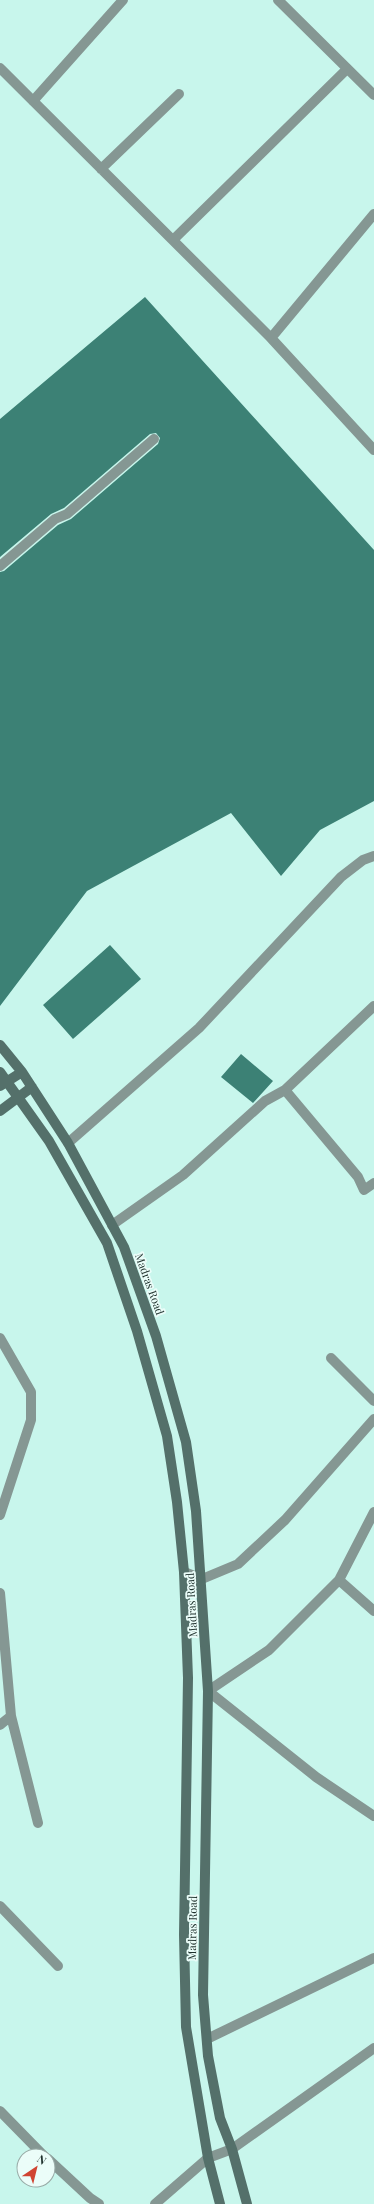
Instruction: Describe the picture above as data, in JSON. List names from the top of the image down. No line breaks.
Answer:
{"streets":{"main road":["Madras Road"]},"north":"top right"}
